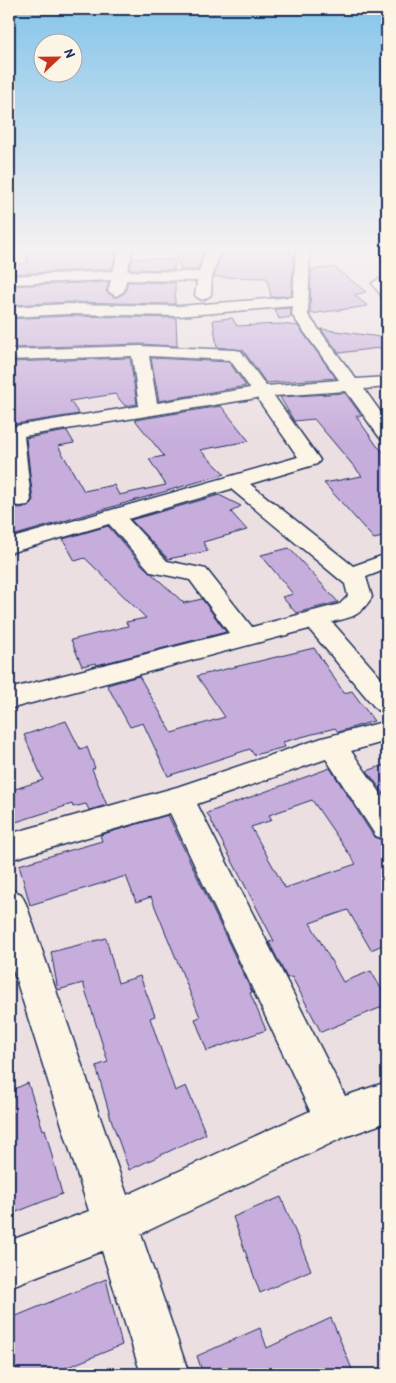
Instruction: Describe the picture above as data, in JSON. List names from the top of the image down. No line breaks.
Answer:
{"north":"right"}
